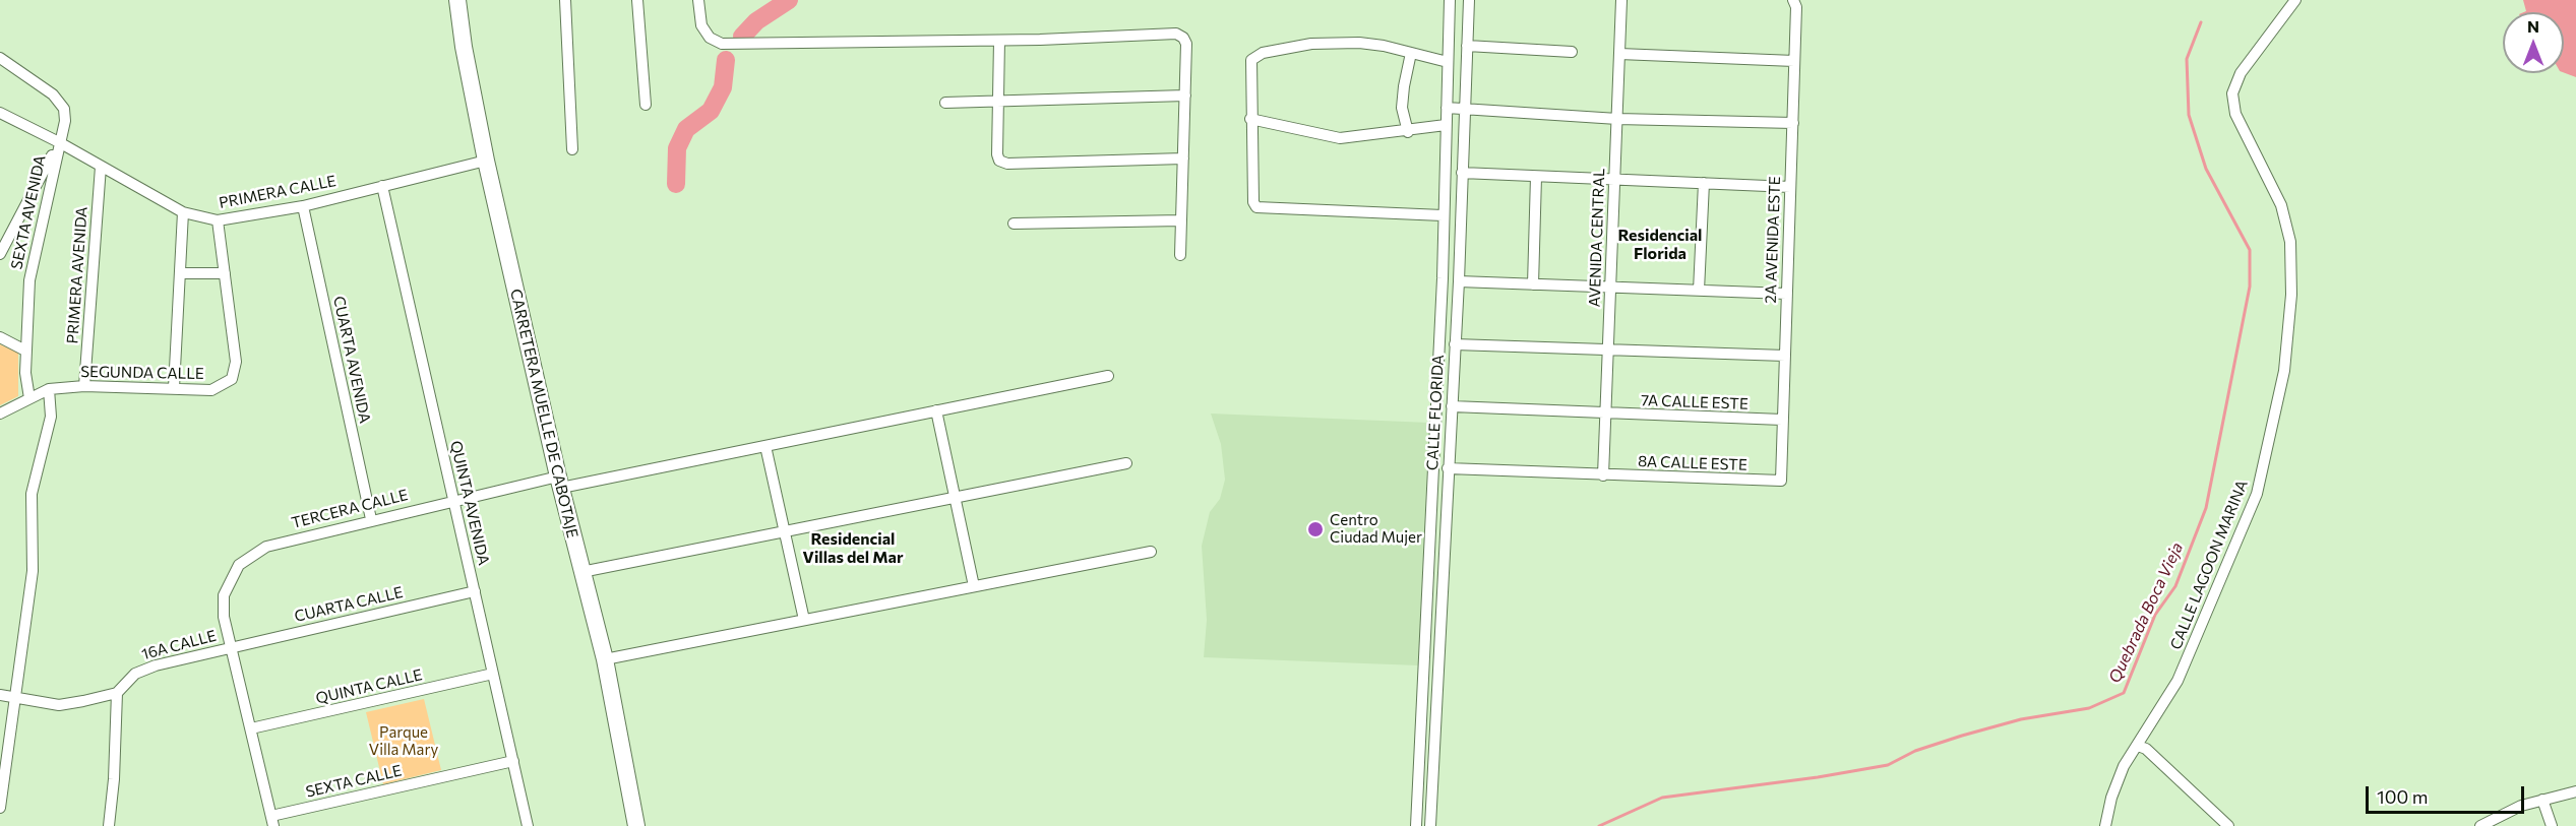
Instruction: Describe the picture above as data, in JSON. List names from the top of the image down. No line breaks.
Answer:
{"streets":{"main road":["CARRETERA MUELLE DE CABOTAJE"],"street":["PRIMERA CALLE","SEXTA AVENIDA","AVENIDA CENTRAL","2A AVENIDA ESTE","PRIMERA AVENIDA","CUARTA AVENIDA","SEGUNDA CALLE","7A CALLE ESTE","CALLE FLORIDA","8A CALLE ESTE","QUINTA AVENIDA","TERCERA CALLE","CALLE LAGOON MARINA","CUARTA CALLE","16A CALLE","QUINTA CALLE","SEXTA CALLE"]},"crossings":[["PRIMERA CALLE","SEXTA AVENIDA"],["PRIMERA CALLE","PRIMERA AVENIDA"],["PRIMERA CALLE","CUARTA AVENIDA"],["PRIMERA CALLE","CARRETERA MUELLE DE CABOTAJE"],["PRIMERA CALLE","QUINTA AVENIDA"],["AVENIDA CENTRAL","7A CALLE ESTE"],["AVENIDA CENTRAL","8A CALLE ESTE"],["2A AVENIDA ESTE","7A CALLE ESTE"],["2A AVENIDA ESTE","8A CALLE ESTE"],["PRIMERA AVENIDA","SEGUNDA CALLE"],["CUARTA AVENIDA","TERCERA CALLE"],["7A CALLE ESTE","CALLE FLORIDA"],["CALLE FLORIDA","8A CALLE ESTE"],["CARRETERA MUELLE DE CABOTAJE","TERCERA CALLE"],["QUINTA AVENIDA","TERCERA CALLE"],["QUINTA AVENIDA","CUARTA CALLE"],["QUINTA AVENIDA","QUINTA CALLE"],["QUINTA AVENIDA","SEXTA CALLE"],["TERCERA CALLE","CUARTA CALLE"],["TERCERA CALLE","16A CALLE"],["TERCERA CALLE","QUINTA CALLE"],["TERCERA CALLE","SEXTA CALLE"],["CUARTA CALLE","16A CALLE"]],"districts":["Residencial Florida","Residencial Villas del Mar"],"water":["Quebrada Boca Vieja"],"parks":["Parque Villa Mary"],"places":["Centro Ciudad Mujer"],"scale_bar":"100 m","north":"top"}
